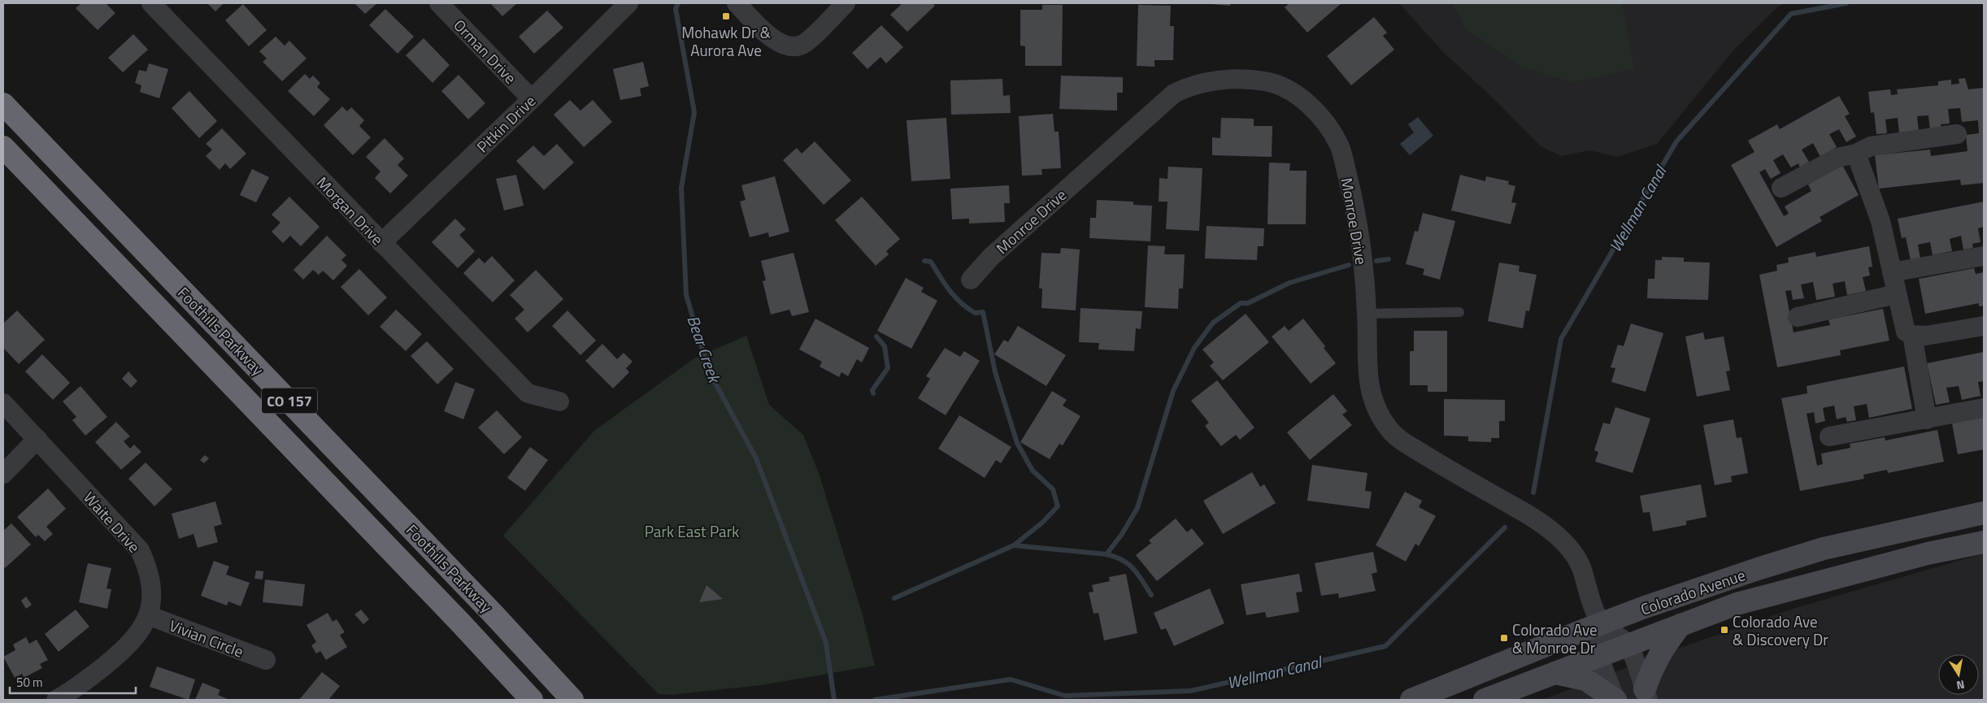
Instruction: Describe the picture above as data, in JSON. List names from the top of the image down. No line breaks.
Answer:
{"streets":{"highway":["Foothills Parkway","CO 157"],"main road":["Colorado Avenue"],"street":["Orman Drive","Pitkin Drive","Morgan Drive","Monroe Drive","Waite Drive","Vivian Circle"]},"crossings":[["Orman Drive","Pitkin Drive"],["Pitkin Drive","Morgan Drive"],["Monroe Drive","Colorado Avenue"],["Waite Drive","Vivian Circle"]],"water":["Wellman Canal","Bear Creek"],"parks":["Park East Park"],"places":{"transit":["Mohawk Dr & Aurora Ave","Colorado Ave & Discovery Dr","Colorado Ave & Monroe Dr"]},"scale_bar":"50 m","north":"bottom"}
